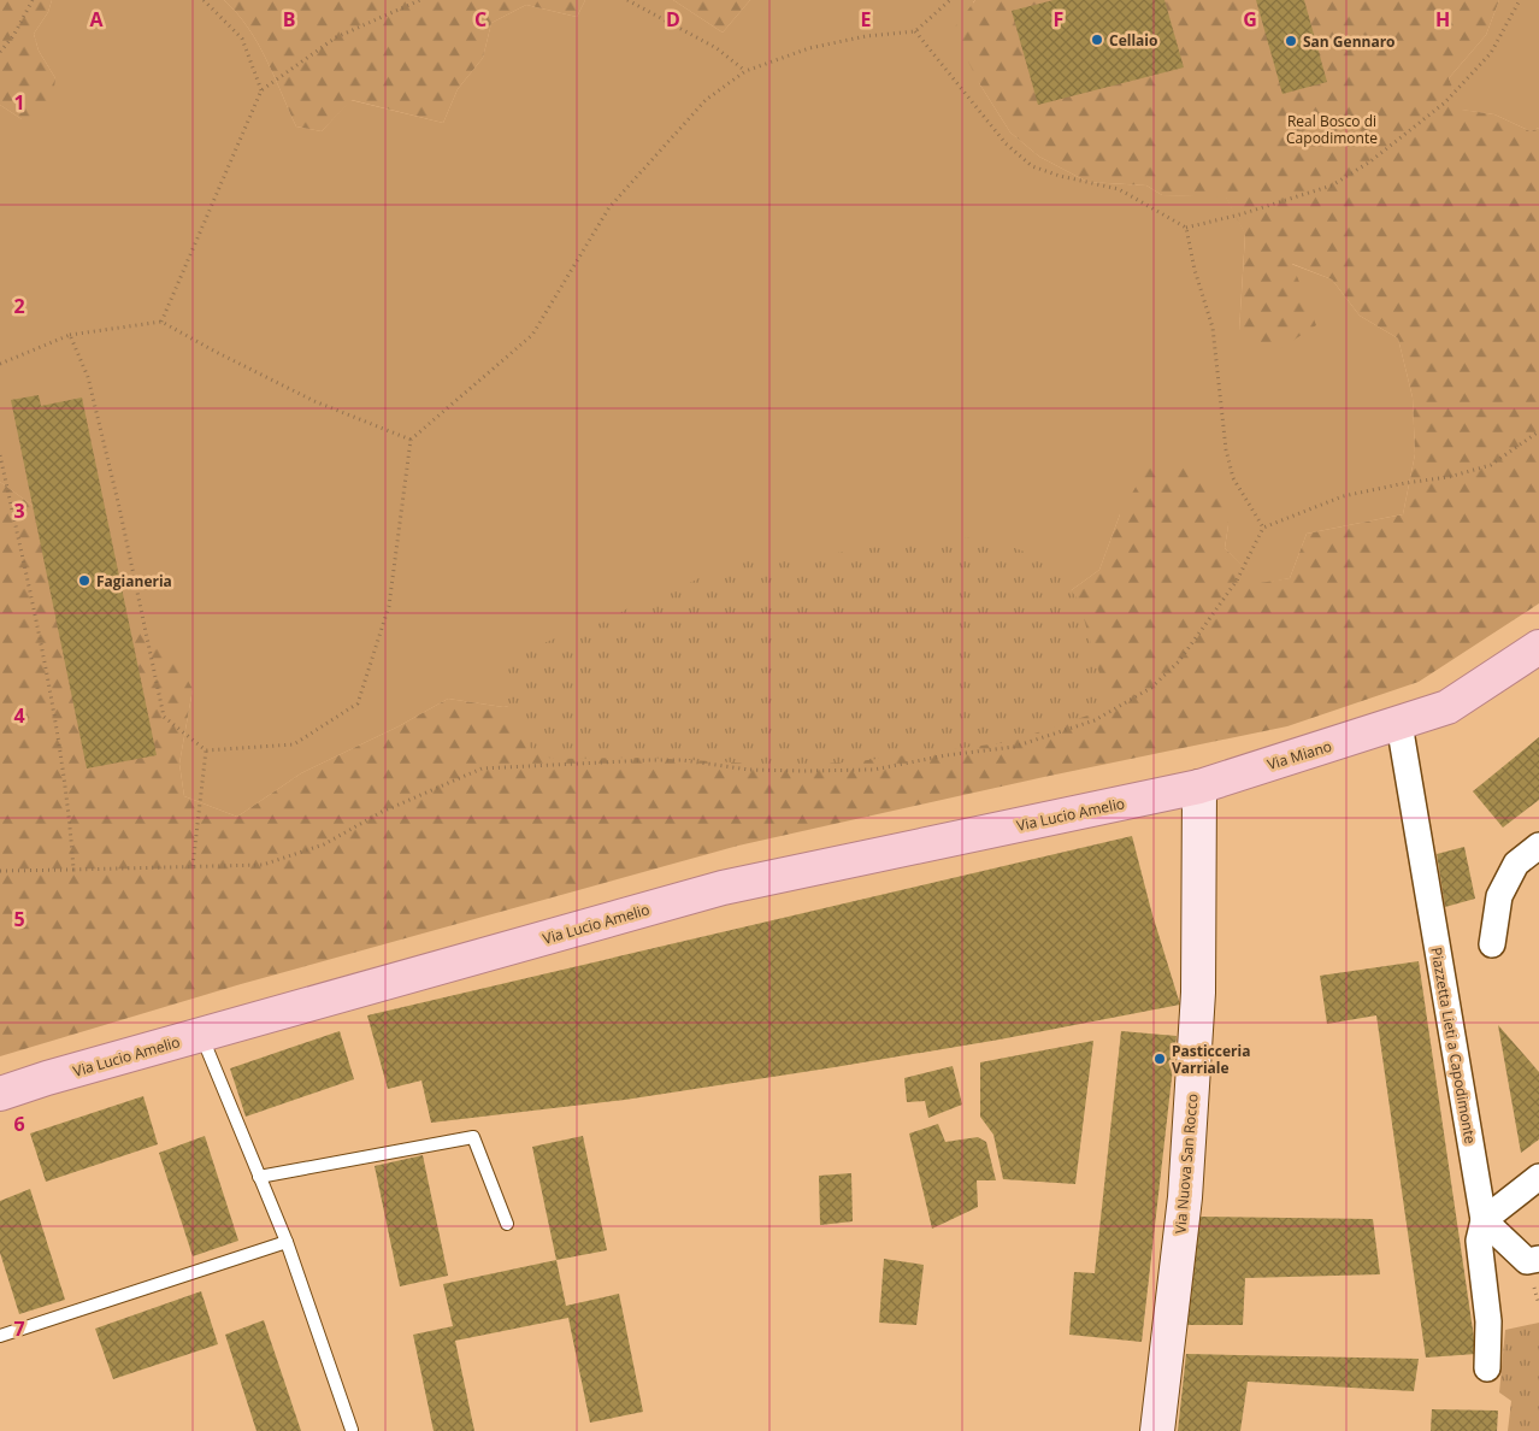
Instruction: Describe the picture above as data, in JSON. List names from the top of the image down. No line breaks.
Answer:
{"streets":{"main road":["Via Miano","Via Lucio Amelio","Via Nuova San Rocco"],"street":["Piazzetta Lieti a Capodimonte"]},"crossings":[["Via Miano","Via Lucio Amelio"],["Via Miano","Piazzetta Lieti a Capodimonte"],["Via Miano","Via Nuova San Rocco"],["Via Lucio Amelio","Via Nuova San Rocco"]],"parks":["Real Bosco di Capodimonte"],"places":["Cellaio","San Gennaro","Fagianeria","Pasticceria Varriale"],"grid":{"columns":["A","B","C","D","E","F","G","H"],"rows":["1","2","3","4","5","6","7"]}}
